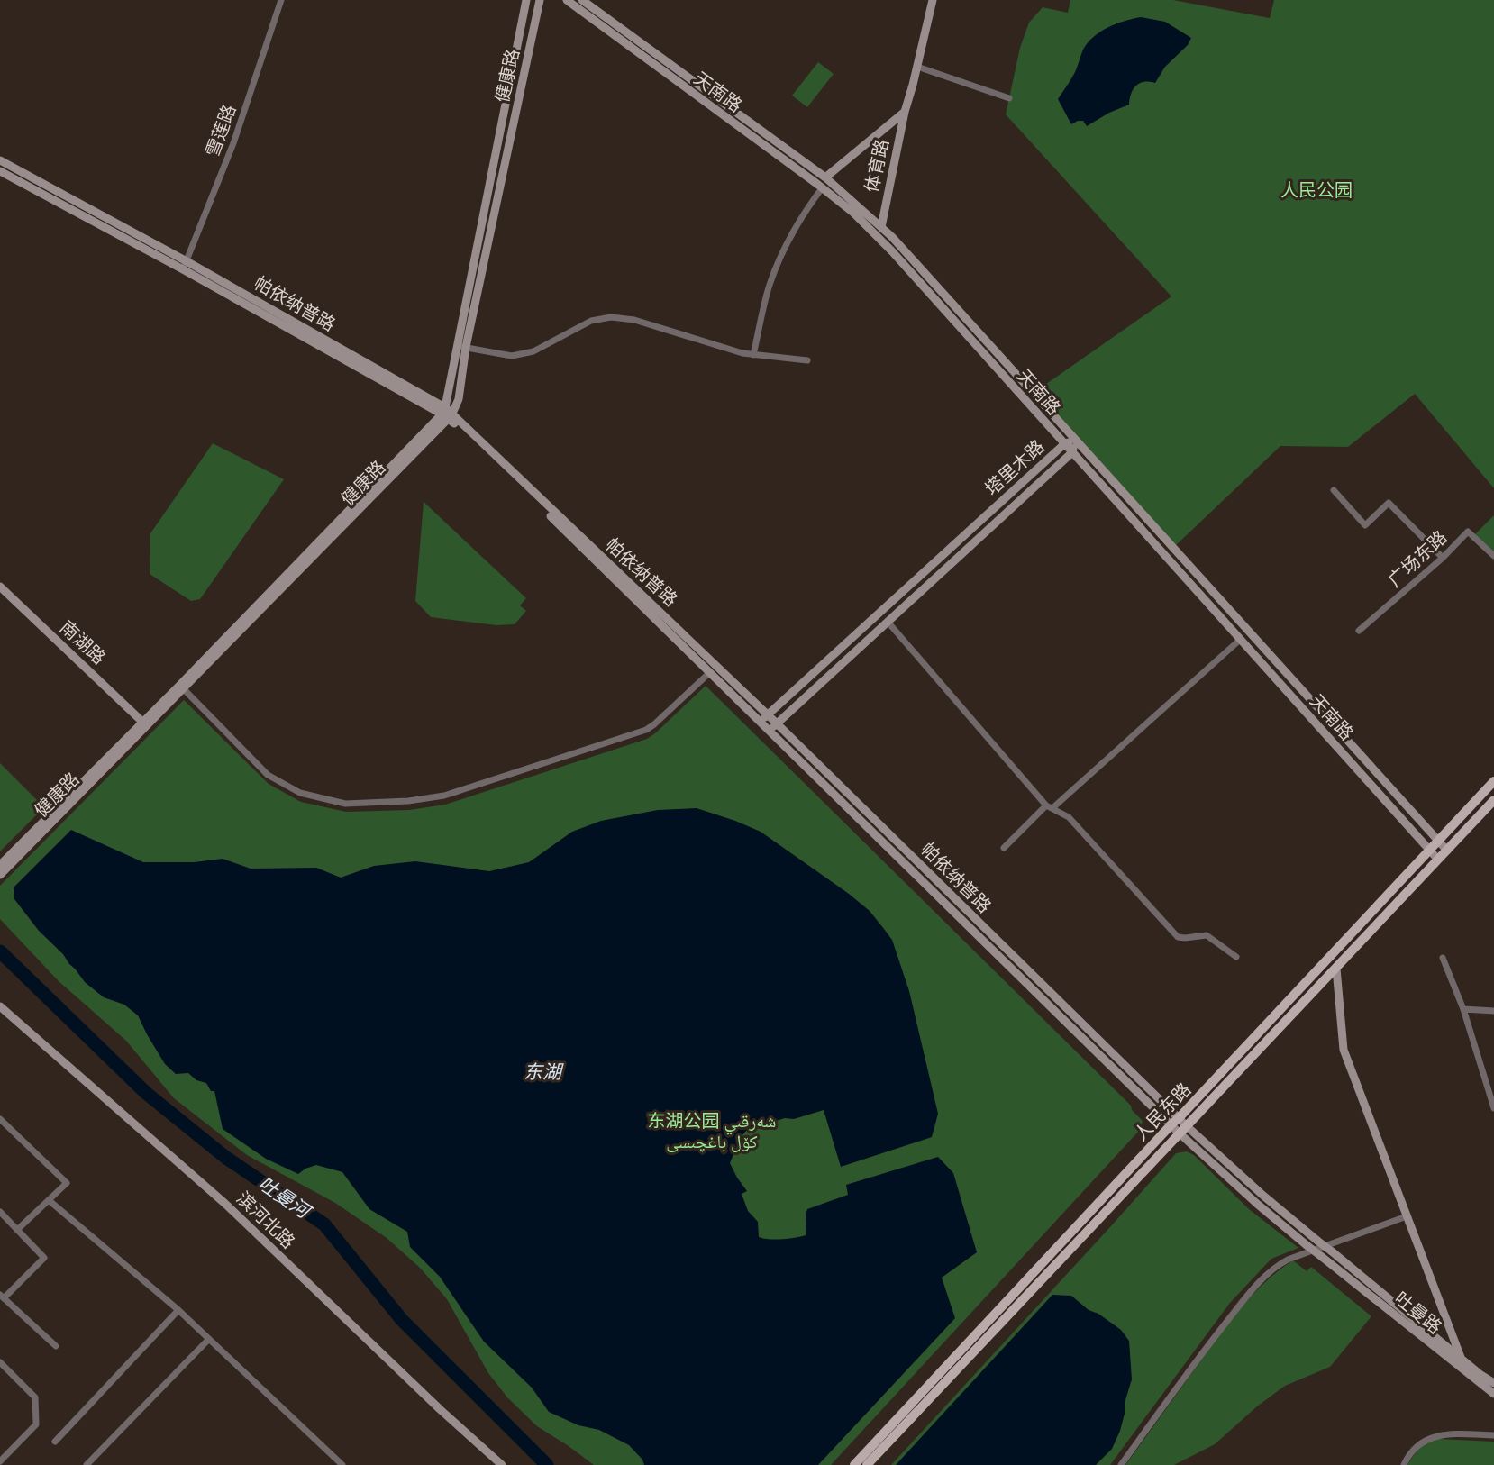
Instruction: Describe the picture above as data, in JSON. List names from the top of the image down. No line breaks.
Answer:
{"streets":{"main road":["健康路","天南路","体育路","帕依纳普路","塔里木路","南湖路","人民东路","滨河北路","吐曼路"],"street":["雪莲路","广场东路"]},"crossings":[["健康路","帕依纳普路"],["健康路","南湖路"],["天南路","体育路"],["天南路","塔里木路"],["天南路","人民东路"],["雪莲路","帕依纳普路"],["帕依纳普路","塔里木路"],["帕依纳普路","人民东路"],["帕依纳普路","吐曼路"],["人民东路","吐曼路"]],"water":["东湖","吐曼河"],"parks":["人民公园","东湖公园 شەرقىي كۆل باغچىسى"]}
